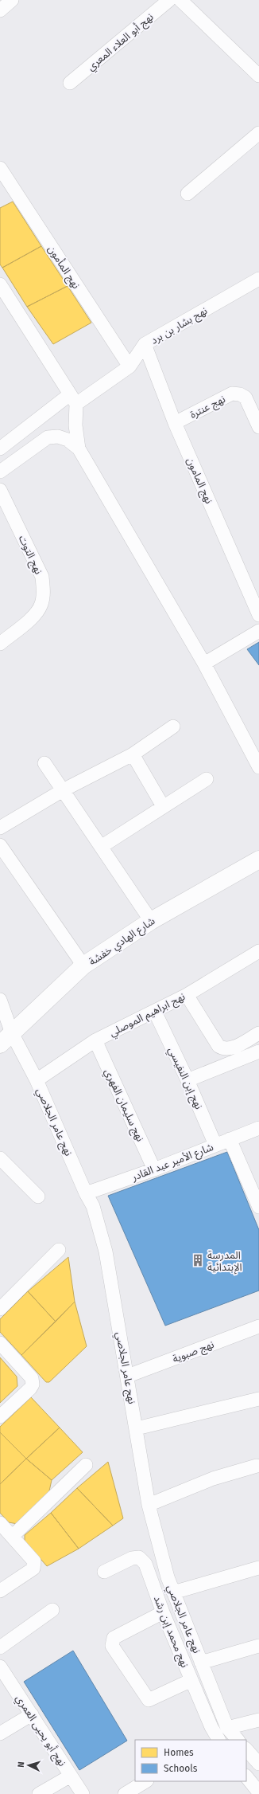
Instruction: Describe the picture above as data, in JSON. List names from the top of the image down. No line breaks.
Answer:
{"streets":{"street":["نهج أبو العلاء المعري","نهج المأمون","نهج بشار بن برد","نهج عنترة","نهج المامون","نهج التوت","شارع الهادي خفشة","نهج ابراهيم الموصلي","نهج إبن النفيسي","نهج سليمان الفهري","نهج عامر الجلاصي","شارع الأمير عبد القادر","نهج صبوية","نهج محمد إبن رشد","نهج أبو يحيى العمري"]},"crossings":[["نهج المأمون","نهج بشار بن برد"],["نهج بشار بن برد","نهج المامون"],["نهج عنترة","نهج المامون"],["شارع الهادي خفشة","نهج عامر الجلاصي"],["نهج ابراهيم الموصلي","نهج إبن النفيسي"],["نهج ابراهيم الموصلي","نهج سليمان الفهري"],["نهج ابراهيم الموصلي","نهج عامر الجلاصي"],["نهج إبن النفيسي","شارع الأمير عبد القادر"],["نهج سليمان الفهري","شارع الأمير عبد القادر"],["نهج عامر الجلاصي","شارع الأمير عبد القادر"],["نهج عامر الجلاصي","نهج صبوية"]],"places":{"building":["المدرسة الإبتدائية"]},"legend":["Homes","Schools"],"north":"left"}
